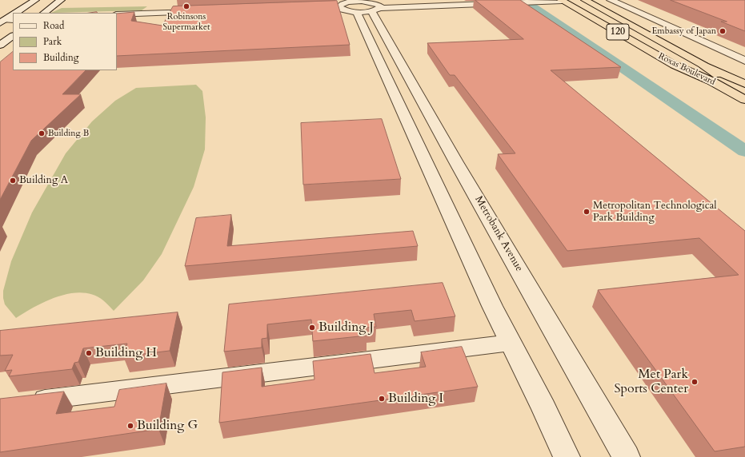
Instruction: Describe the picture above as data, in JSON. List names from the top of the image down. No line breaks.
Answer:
{"streets":{"highway":["120","Roxas Boulevard"],"street":["Metrobank Avenue"]},"crossings":[["120","Roxas Boulevard"]],"places":["Robinsons Supermarket","Embassy of Japan","Building B","Building A","Metropolitan Technological Park Building","Building J","Building H","Met Park Sports Center","Building I","Building G"],"legend":["Road","Park","Building"]}
